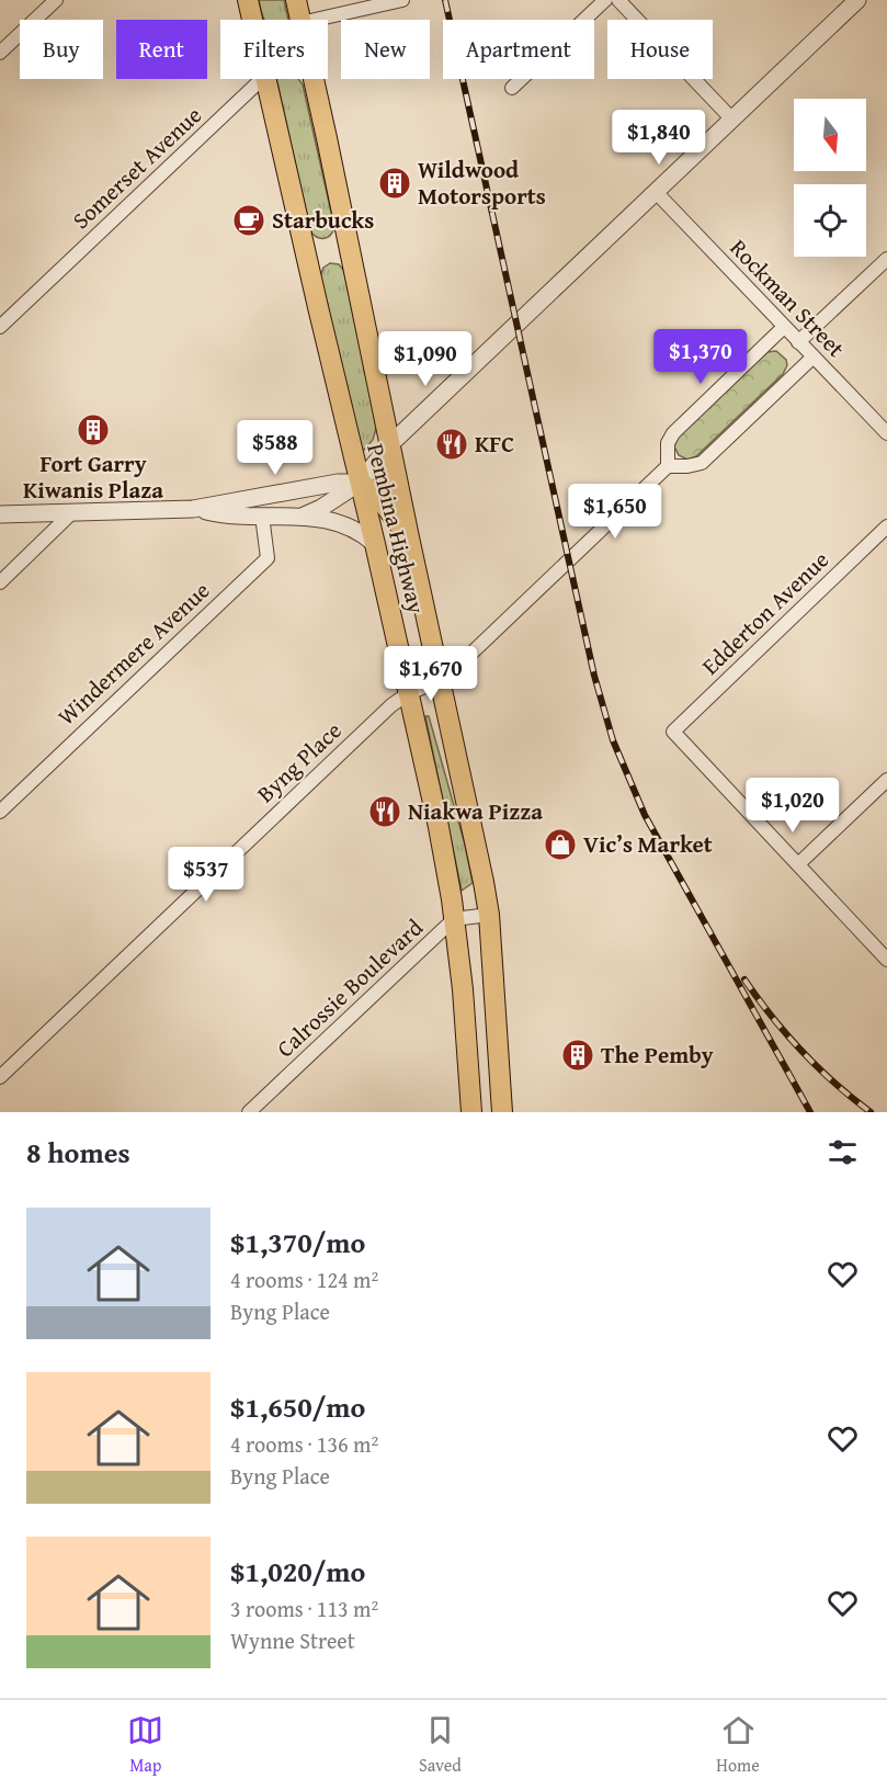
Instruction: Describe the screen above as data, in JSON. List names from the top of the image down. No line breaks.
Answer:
{"streets":{"main road":["Pembina Highway"],"street":["Somerset Avenue","Rockman Street","Edderton Avenue","Windermere Avenue","Byng Place","Calrossie Boulevard"]},"crossings":[["Pembina Highway","Byng Place"],["Pembina Highway","Calrossie Boulevard"]],"places":{"building":["Wildwood Motorsports","Fort Garry Kiwanis Plaza","The Pemby"],"cafe":["Starbucks"],"restaurant":["KFC","Niakwa Pizza"],"shop":["Vic’s Market"]},"north":"bottom","page":{"chip":["Buy","Rent","Filters","New","Apartment","House"],"price":["$1,840","$1,370","$1,090","$588","$1,650","$1,670","$1,020","$537"],"heading":"8 homes","list":[{"name":"$1,370/mo","note":"4 rooms · 124 m² · Byng Place"},{"name":"$1,650/mo","note":"4 rooms · 136 m² · Byng Place"},{"name":"$1,020/mo","note":"3 rooms · 113 m² · Wynne Street"}],"tabs":["Map","Saved","Home"]}}
